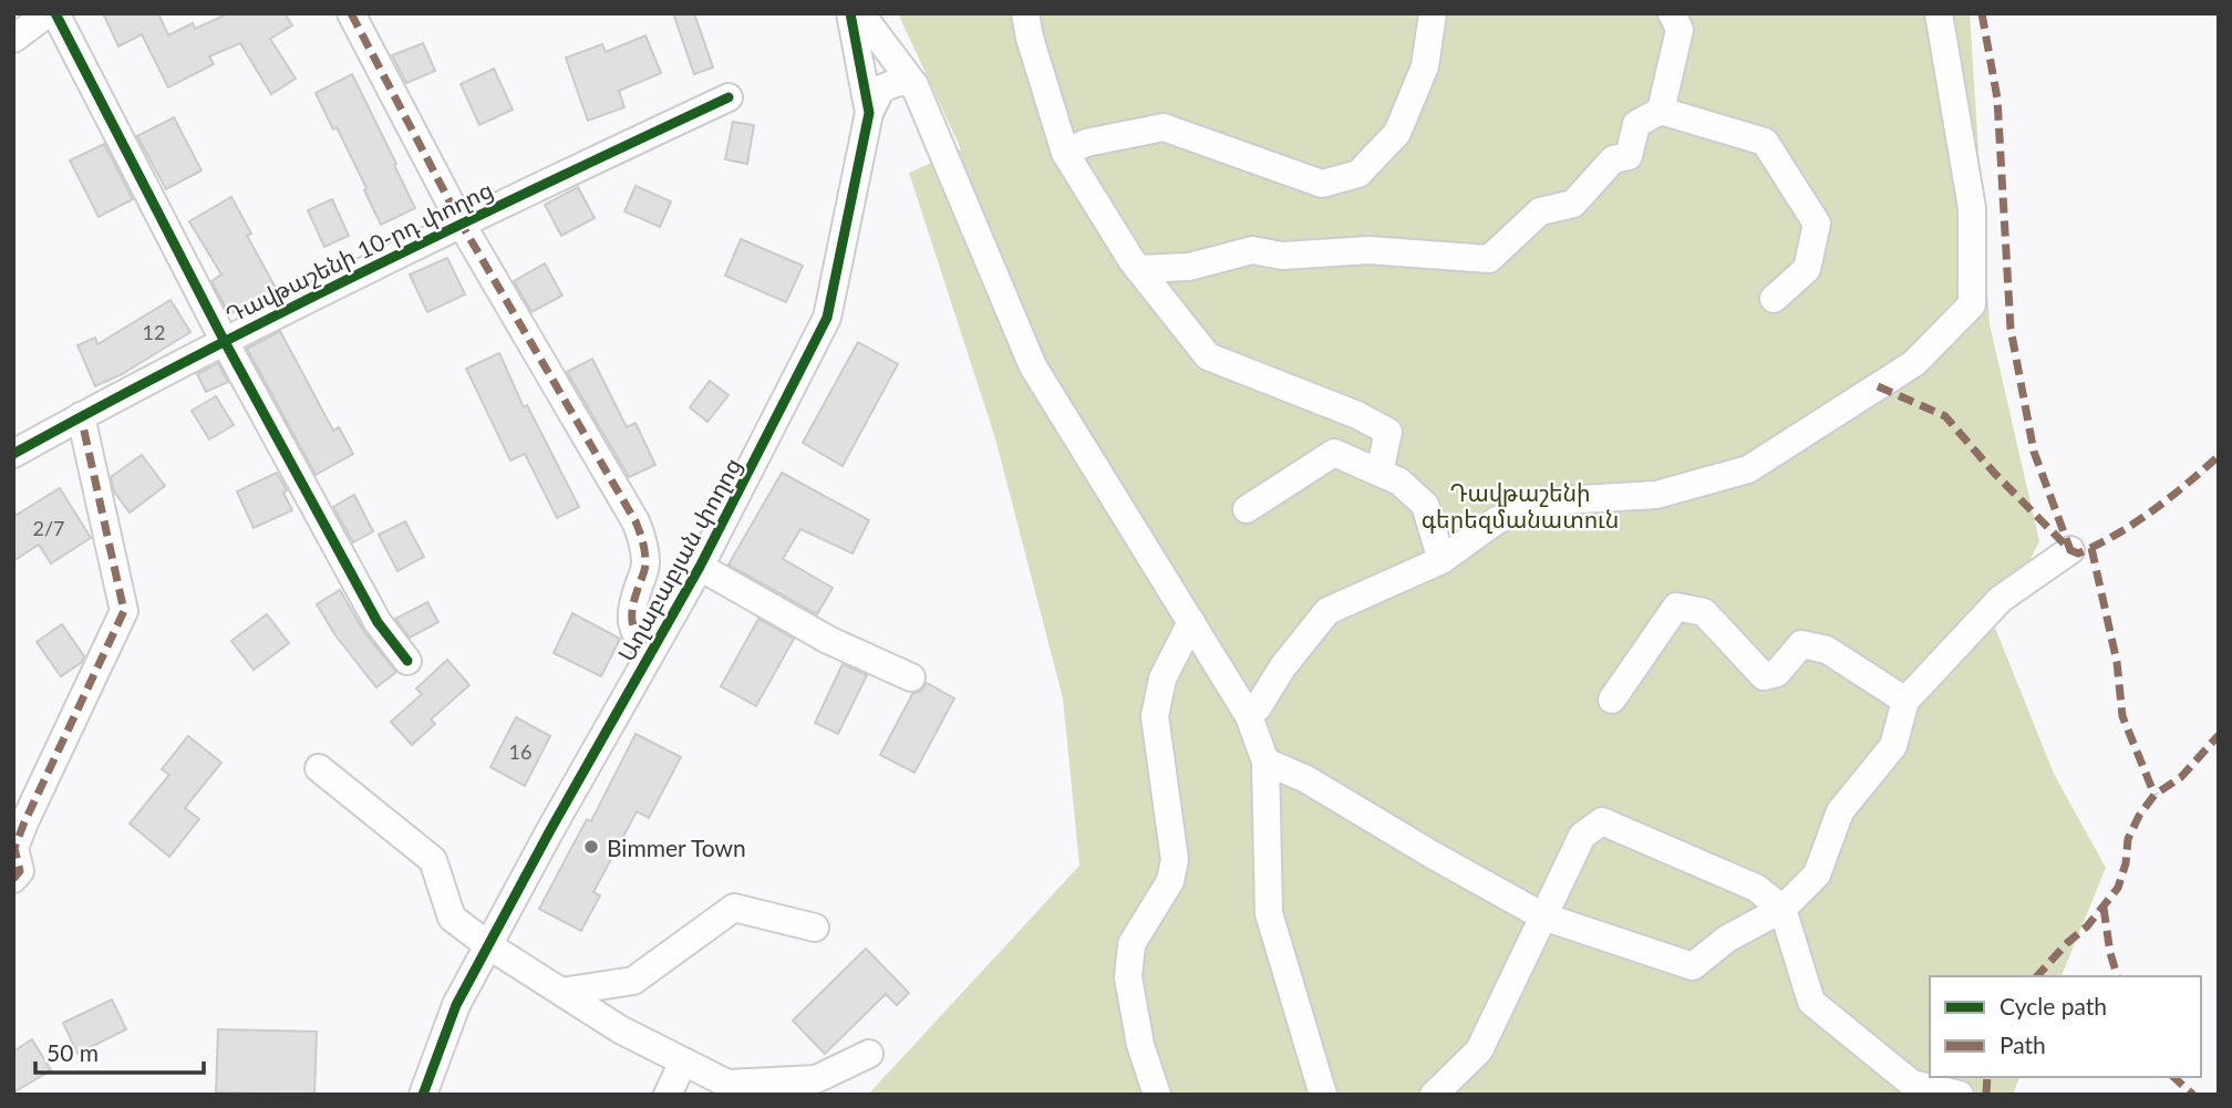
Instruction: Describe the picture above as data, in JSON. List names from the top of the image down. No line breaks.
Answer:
{"streets":{"street":["Դավթաշենի 10-րդ փողոց","Աղաբաբյան փողոց"]},"parks":["Դավթաշենի գերեզմանատուն"],"places":["Bimmer Town"],"house_numbers":["12","2/7","16"],"legend":["Cycle path","Path"],"scale_bar":"50 m"}
